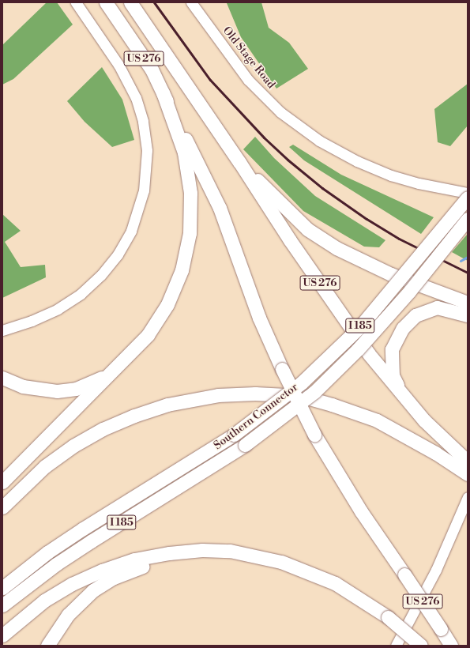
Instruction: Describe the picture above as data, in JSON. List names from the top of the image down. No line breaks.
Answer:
{"streets":{"highway":["US 276","I 185","Southern Connector"],"street":["Old Stage Road"]}}
